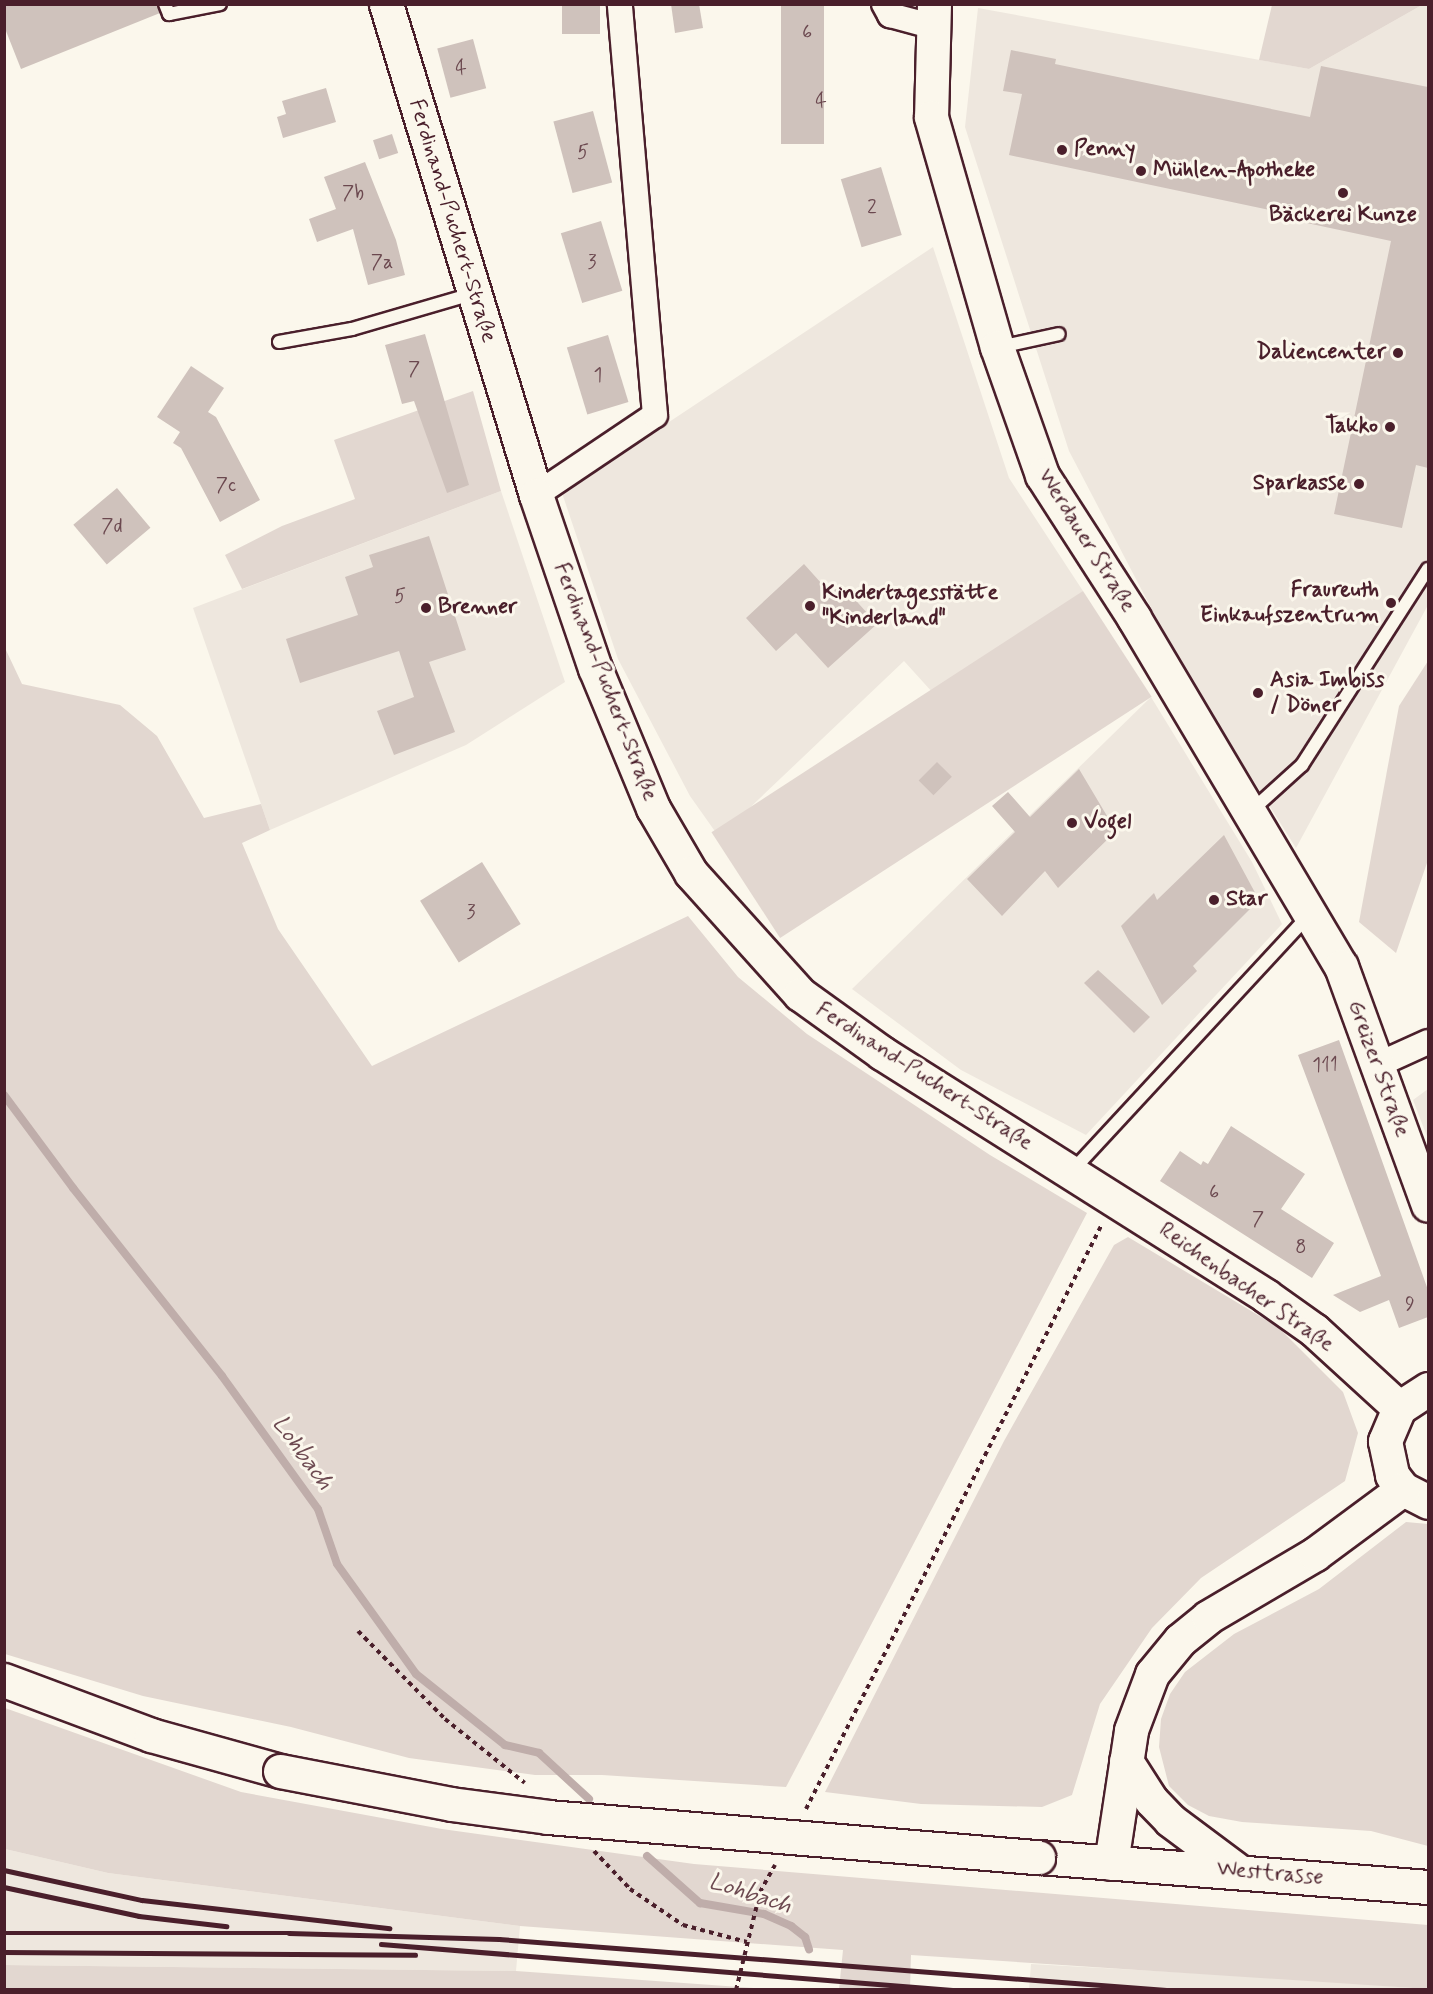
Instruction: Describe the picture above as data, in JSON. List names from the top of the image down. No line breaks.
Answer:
{"streets":{"main road":["Ferdinand-Puchert-Straße","Werdauer Straße","Greizer Straße","Reichenbacher Straße","Westtrasse"]},"crossings":[["Ferdinand-Puchert-Straße","Reichenbacher Straße"],["Werdauer Straße","Greizer Straße"]],"water":["Lohbach"],"places":["Penny","Mühlen-Apotheke","Bäckerei Kunze","Daliencenter","Takko","Sparkasse","Fraureuth Einkaufszentrum","Kindertagesstätte \"Kinderland\"","Brenner","Asia Imbiss / Döner","Vogel","Star"],"house_numbers":["6","4","4","5","7b","2","7a","3","7","1","7c","7d","5","3","111","6","7","8","9"]}
